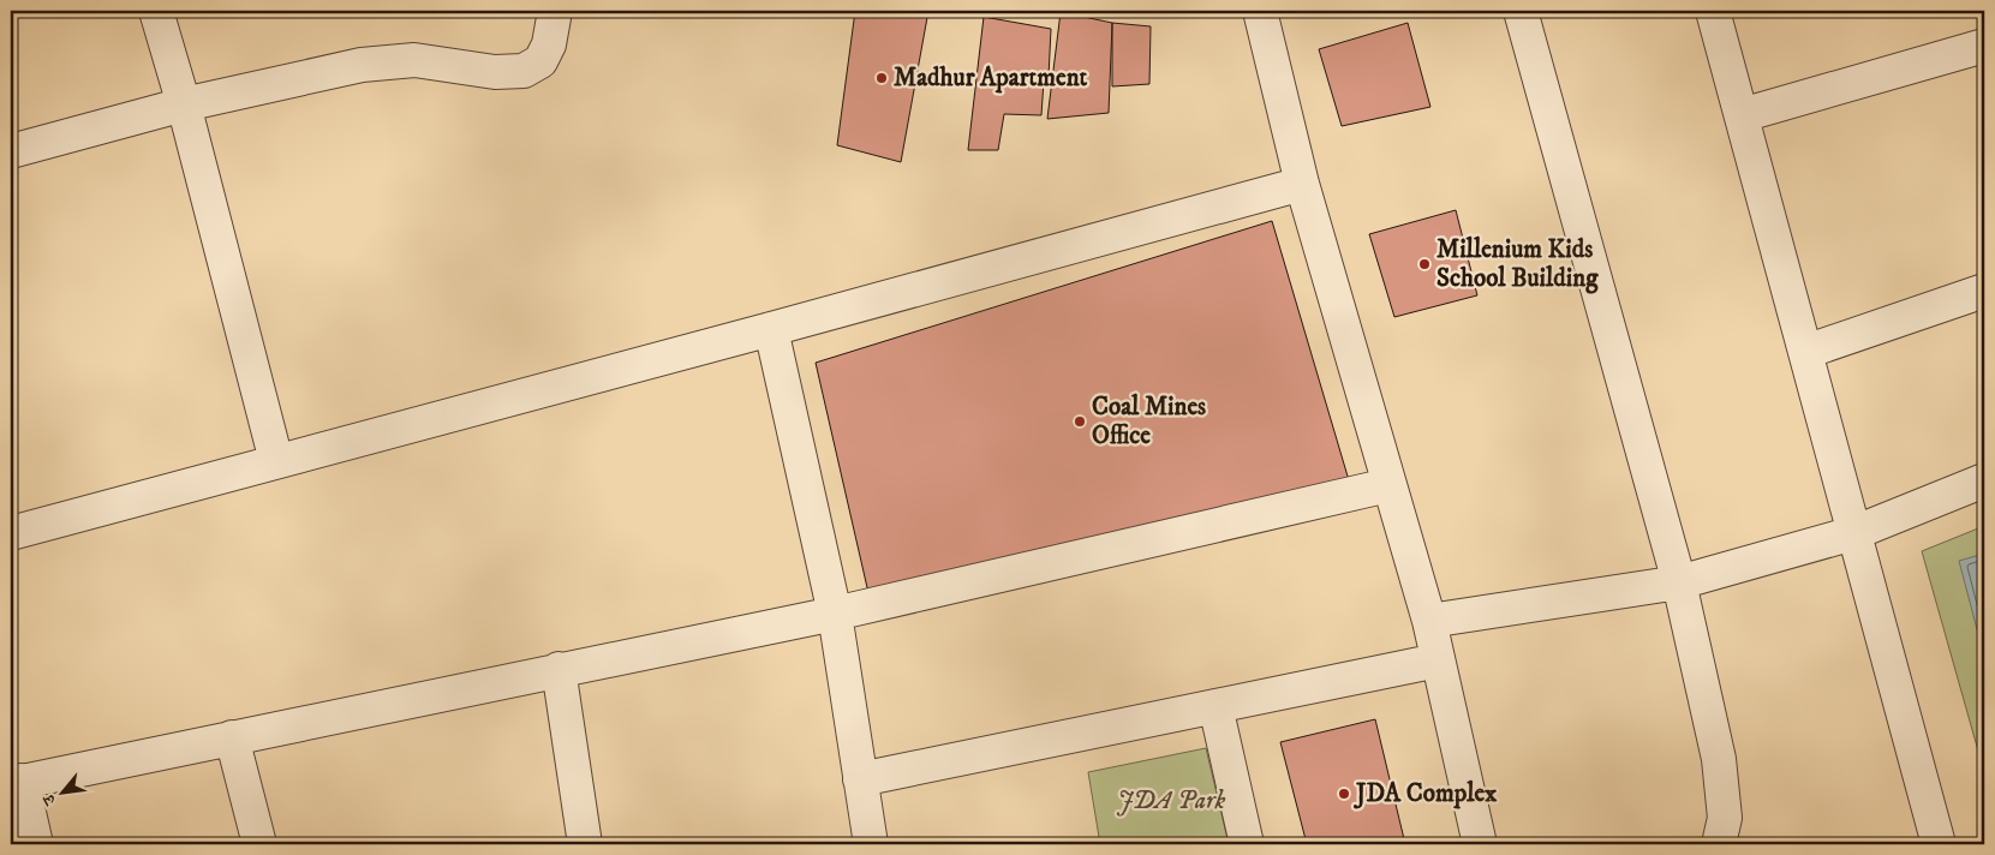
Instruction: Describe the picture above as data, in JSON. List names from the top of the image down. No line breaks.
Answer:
{"parks":["JDA Park"],"places":["Madhur Apartment","Millenium Kids School Building","Coal Mines Office","JDA Complex"],"north":"bottom left"}
